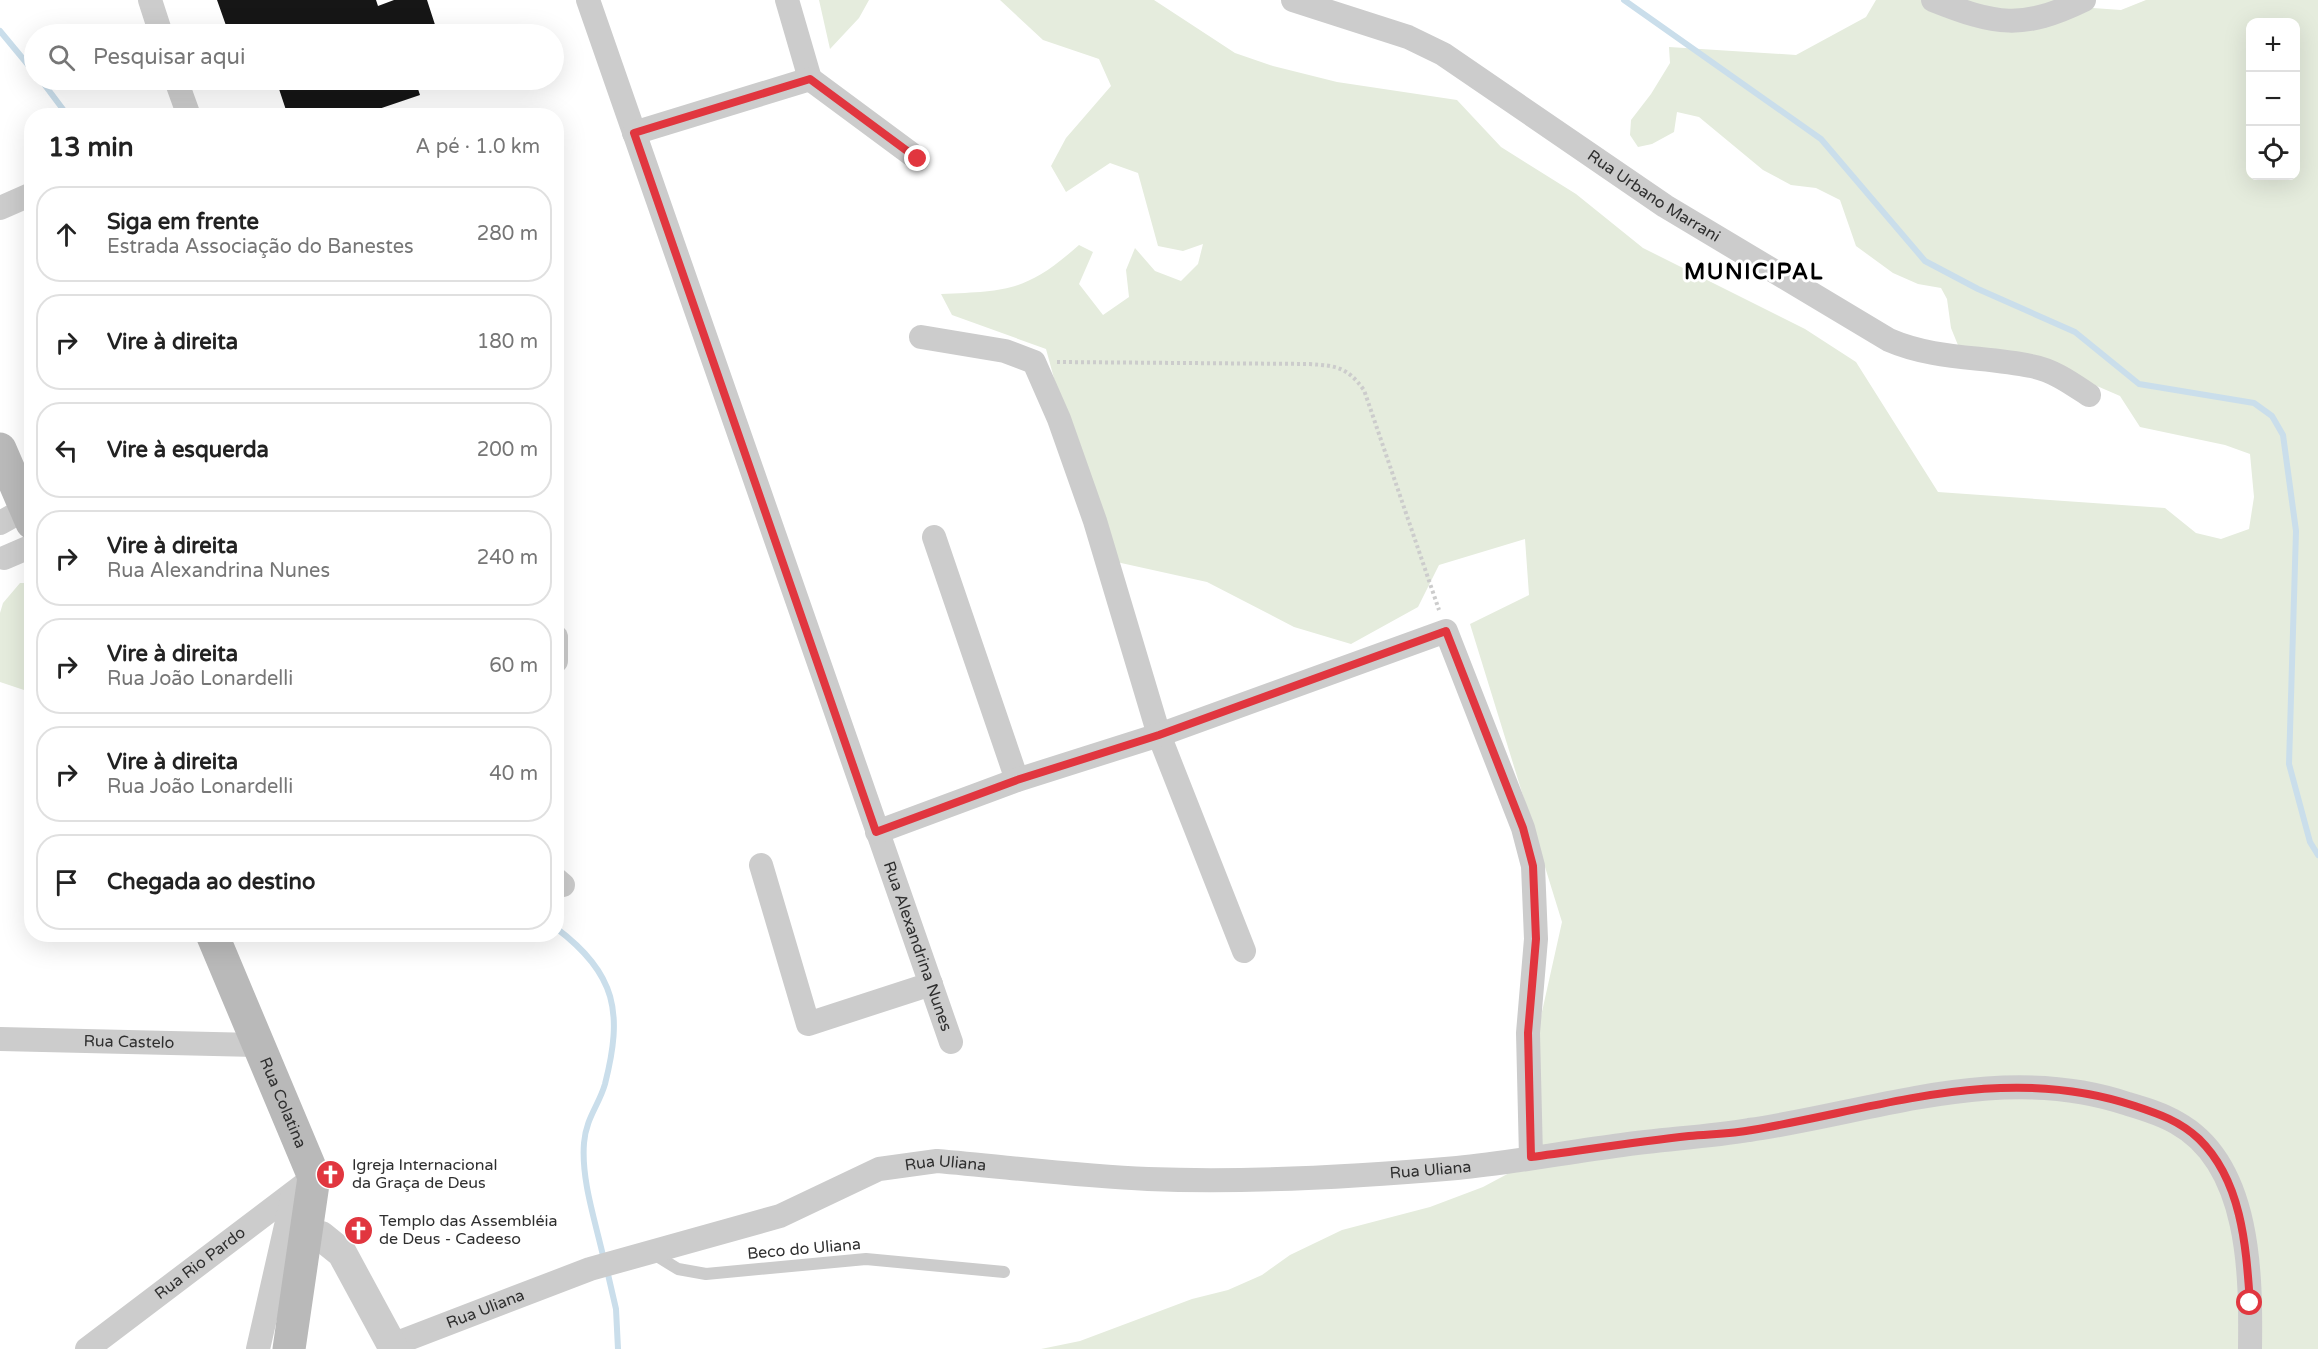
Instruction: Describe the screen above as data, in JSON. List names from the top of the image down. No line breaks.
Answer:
{"streets":{"main road":["Rua Colatina"],"street":["Rua Urbano Marrani","Rua Alexandrina Nunes","Rua Castelo","Rua Uliana","Rua Rio Pardo"],"lane":["Beco do Uliana"]},"crossings":[["Rua Castelo","Rua Colatina"],["Rua Colatina","Rua Rio Pardo"],["Rua Uliana","Beco do Uliana"]],"districts":["MUNICIPAL"],"places":{"church":["Igreja Internacional da Graça de Deus","Templo das Assembléia de Deus - Cadeeso"]},"page":{"map_buttons":["+","−"],"search":"Pesquisar aqui","heading":["13 min","A pé · 1.0 km"],"list":[["Siga em frente","Estrada Associação do Banestes","280 m"],["Vire à direita","180 m"],["Vire à esquerda","200 m"],["Vire à direita","Rua Alexandrina Nunes","240 m"],["Vire à direita","Rua João Lonardelli","60 m"],["Vire à direita","Rua João Lonardelli","40 m"],"Chegada ao destino"]}}
